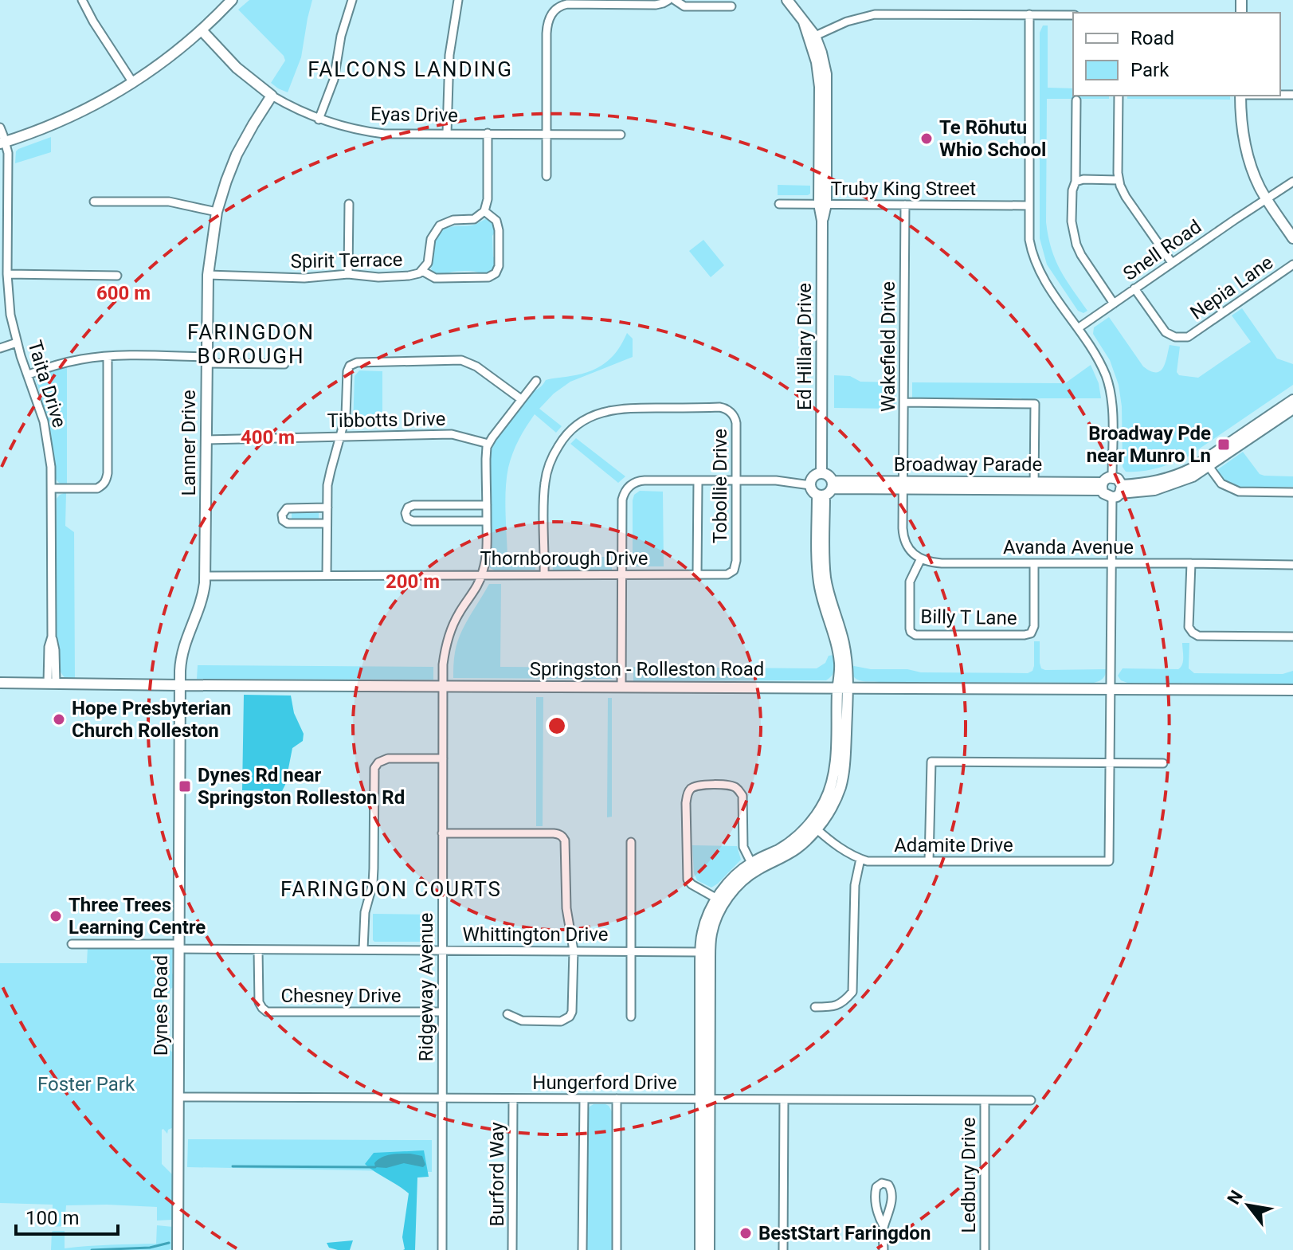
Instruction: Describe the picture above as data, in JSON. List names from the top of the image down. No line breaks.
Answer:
{"streets":{"street":["Eyas Drive","Truby King Street","Snell Road","Spirit Terrace","Nepia Lane","Ed Hillary Drive","Wakefield Drive","Taita Drive","Tibbotts Drive","Lanner Drive","Broadway Parade","Tobollie Drive","Avanda Avenue","Thornborough Drive","Billy T Lane","Springston - Rolleston Road","Adamite Drive","Whittington Drive","Ridgeway Avenue","Chesney Drive","Dynes Road","Hungerford Drive","Burford Way","Ledbury Drive"]},"crossings":[["Eyas Drive","Lanner Drive"],["Truby King Street","Ed Hillary Drive"],["Truby King Street","Wakefield Drive"],["Snell Road","Nepia Lane"],["Spirit Terrace","Lanner Drive"],["Wakefield Drive","Broadway Parade"],["Taita Drive","Springston - Rolleston Road"],["Tibbotts Drive","Lanner Drive"],["Lanner Drive","Thornborough Drive"],["Lanner Drive","Springston - Rolleston Road"],["Lanner Drive","Dynes Road"],["Tobollie Drive","Thornborough Drive"],["Avanda Avenue","Billy T Lane"],["Thornborough Drive","Ridgeway Avenue"],["Springston - Rolleston Road","Ridgeway Avenue"],["Springston - Rolleston Road","Dynes Road"],["Whittington Drive","Ridgeway Avenue"],["Whittington Drive","Chesney Drive"],["Whittington Drive","Dynes Road"],["Ridgeway Avenue","Chesney Drive"],["Ridgeway Avenue","Hungerford Drive"],["Dynes Road","Hungerford Drive"],["Hungerford Drive","Burford Way"],["Hungerford Drive","Ledbury Drive"]],"districts":["FALCONS LANDING","FARINGDON BOROUGH","FARINGDON COURTS"],"parks":["Foster Park"],"places":{"other":["Te Rōhutu Whio School","Hope Presbyterian Church Rolleston","Three Trees Learning Centre","BestStart Faringdon"],"transit":["Broadway Pde near Munro Ln","Dynes Rd near Springston Rolleston Rd"]},"legend":["Road","Park"],"scale_bar":"100 m","north":"top left","rings":["600 m","400 m","200 m"]}
